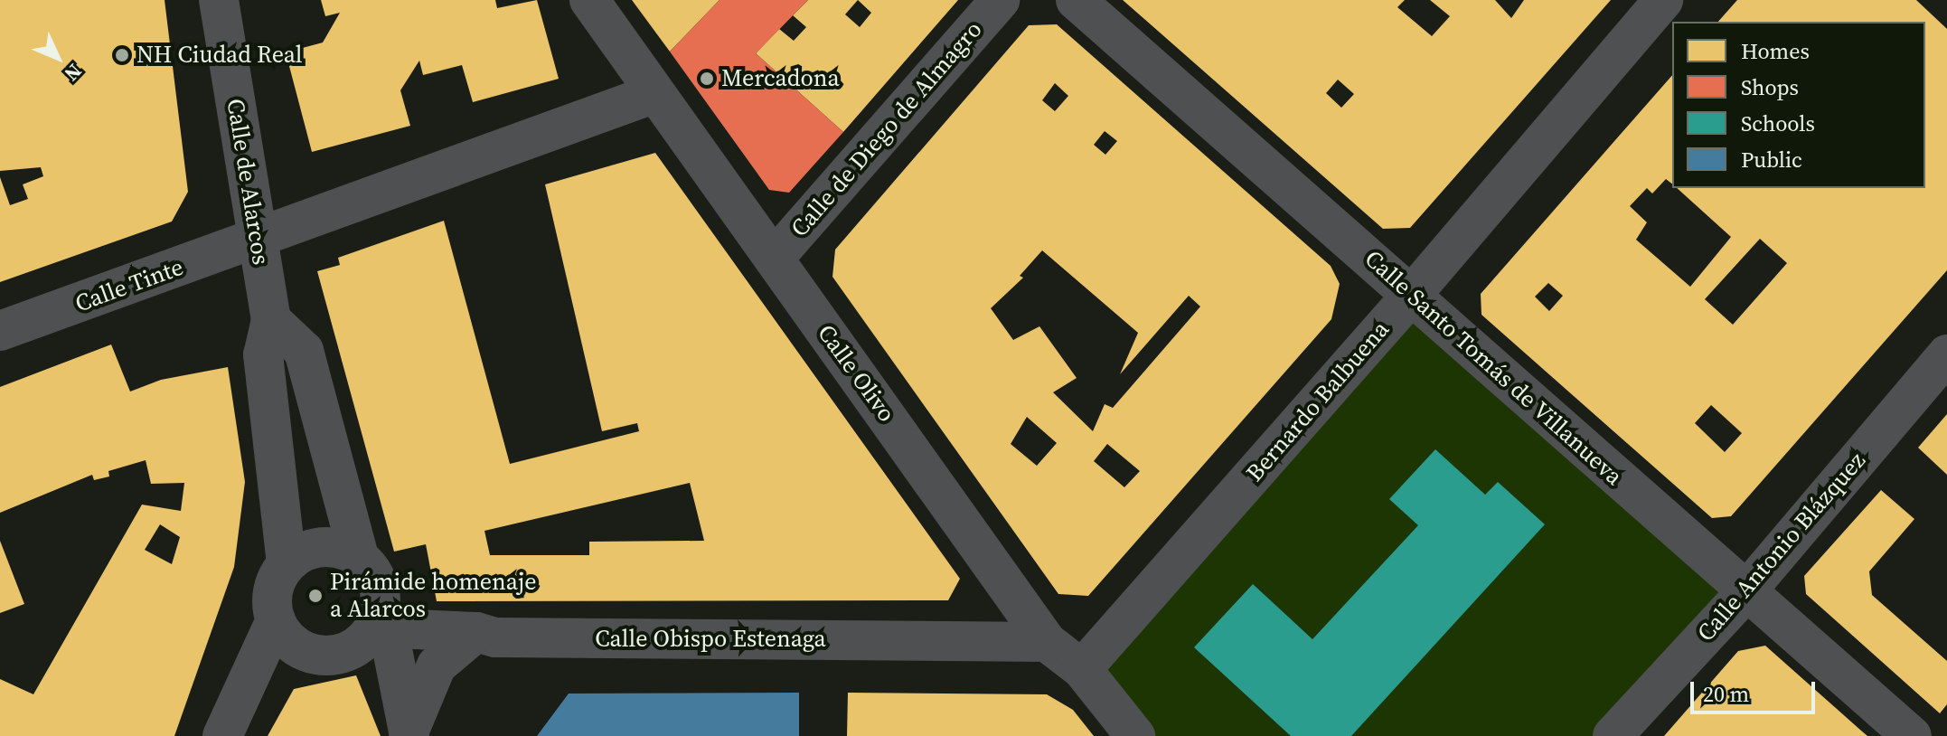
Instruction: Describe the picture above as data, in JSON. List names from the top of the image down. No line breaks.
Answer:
{"streets":{"street":["Calle de Diego de Almagro","Calle de Alarcos","Calle Tinte","Calle Santo Tomás de Villanueva","Calle Olivo","Bernardo Balbuena","Calle Antonio Blázquez","Calle Obispo Estenaga"]},"crossings":[["Calle de Diego de Almagro","Calle Olivo"],["Calle de Alarcos","Calle Tinte"],["Calle de Alarcos","Calle Obispo Estenaga"],["Calle Tinte","Calle Olivo"],["Calle Santo Tomás de Villanueva","Bernardo Balbuena"],["Calle Santo Tomás de Villanueva","Calle Antonio Blázquez"],["Calle Olivo","Bernardo Balbuena"],["Calle Olivo","Calle Obispo Estenaga"]],"places":["NH Ciudad Real","Mercadona","Pirámide homenaje a Alarcos"],"legend":["Homes","Shops","Schools","Public"],"scale_bar":"20 m","north":"bottom right"}
